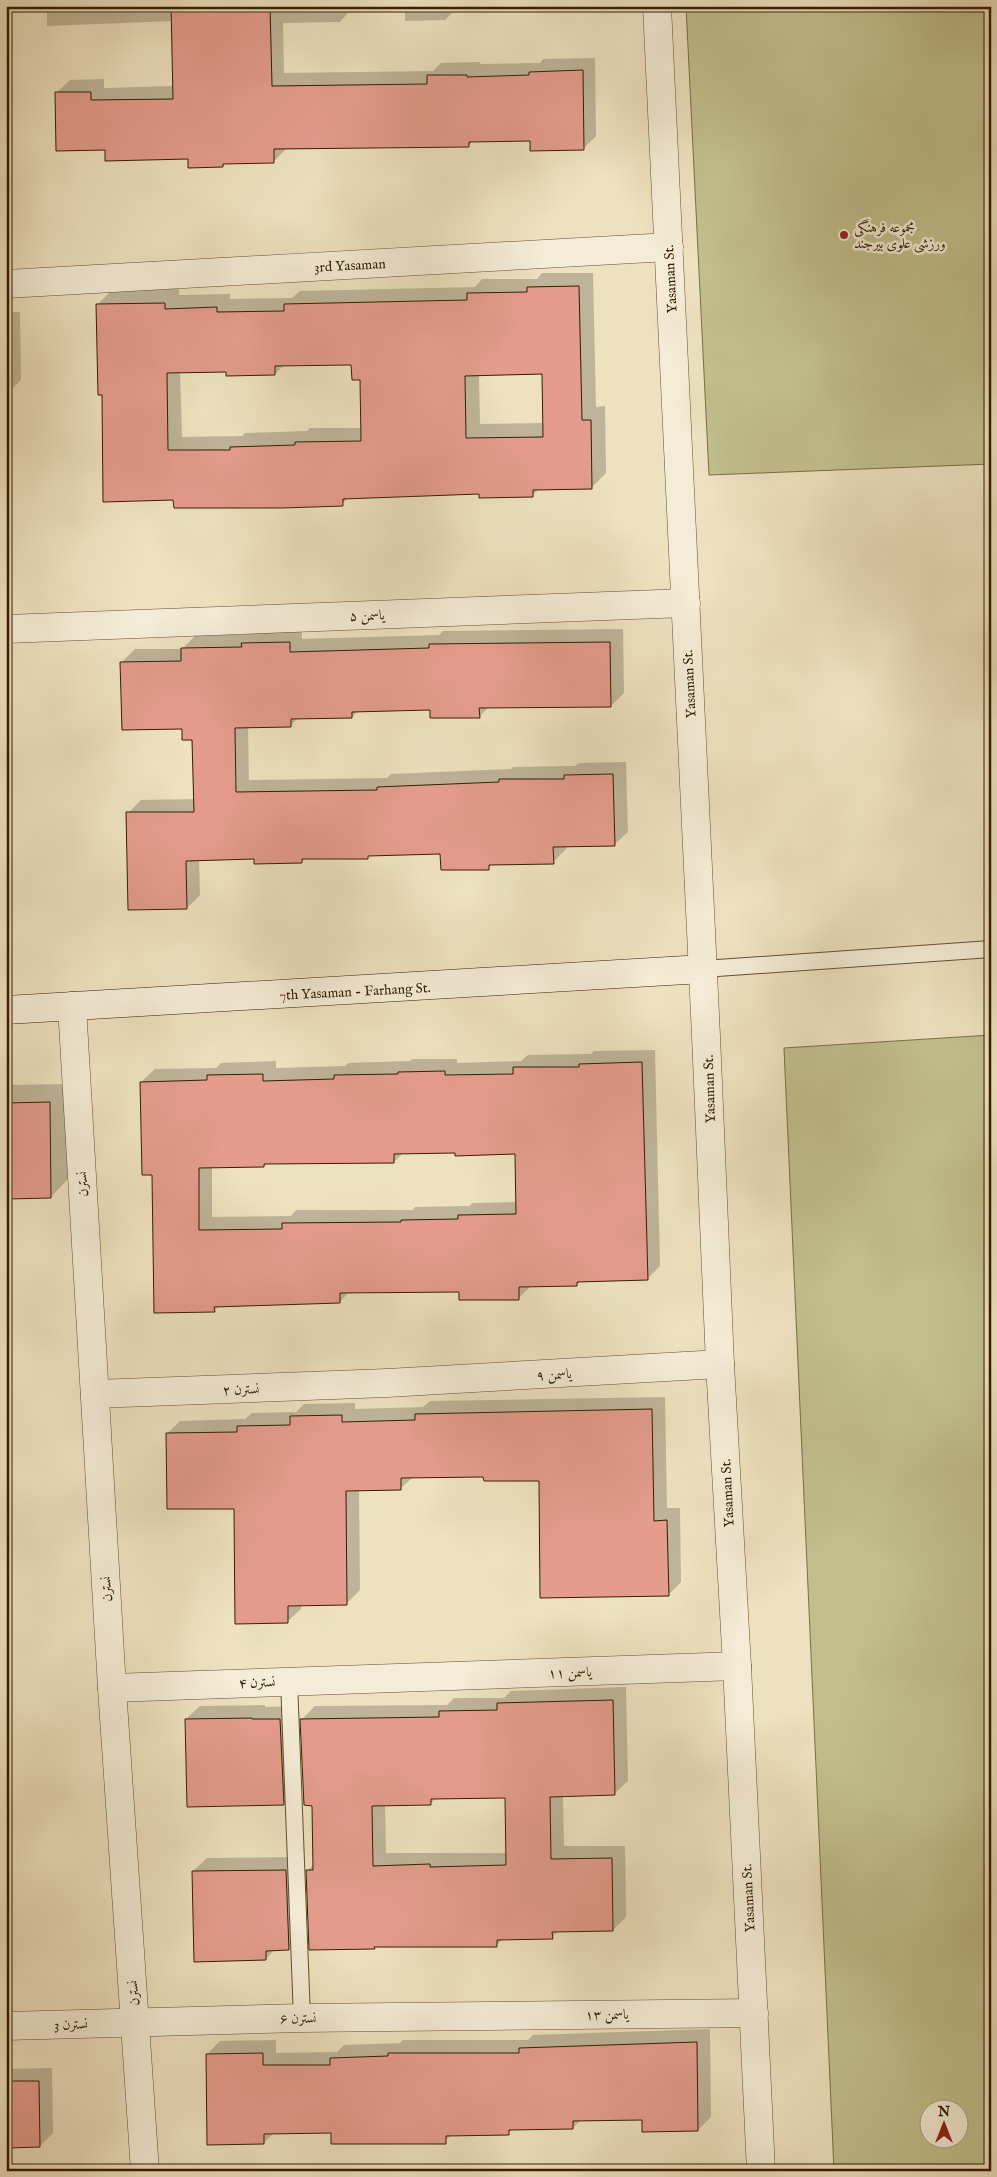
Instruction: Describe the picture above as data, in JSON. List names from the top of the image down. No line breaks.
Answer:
{"streets":{"street":["3rd Yasaman","Yasaman St.","یاسمن ۵","7th Yasaman - Farhang St.","نسترن","یاسمن ۹","نسترن ۲","یاسمن ۱۱","نسترن ۴","یاسمن ۱۳","نسترن ۶","نسترن 3"]},"crossings":[["3rd Yasaman","Yasaman St."],["Yasaman St.","یاسمن ۵"],["Yasaman St.","7th Yasaman - Farhang St."],["Yasaman St.","یاسمن ۹"],["Yasaman St.","یاسمن ۱۱"],["Yasaman St.","یاسمن ۱۳"],["7th Yasaman - Farhang St.","نسترن"],["نسترن","نسترن ۲"],["نسترن","نسترن ۴"],["نسترن","نسترن ۶"],["نسترن","نسترن 3"],["یاسمن ۹","نسترن ۲"],["یاسمن ۱۱","نسترن ۴"],["یاسمن ۱۳","نسترن ۶"],["نسترن ۶","نسترن 3"]],"places":["مجموعه فرهنگی ورزشی علوی بیرجند"],"north":"top"}
